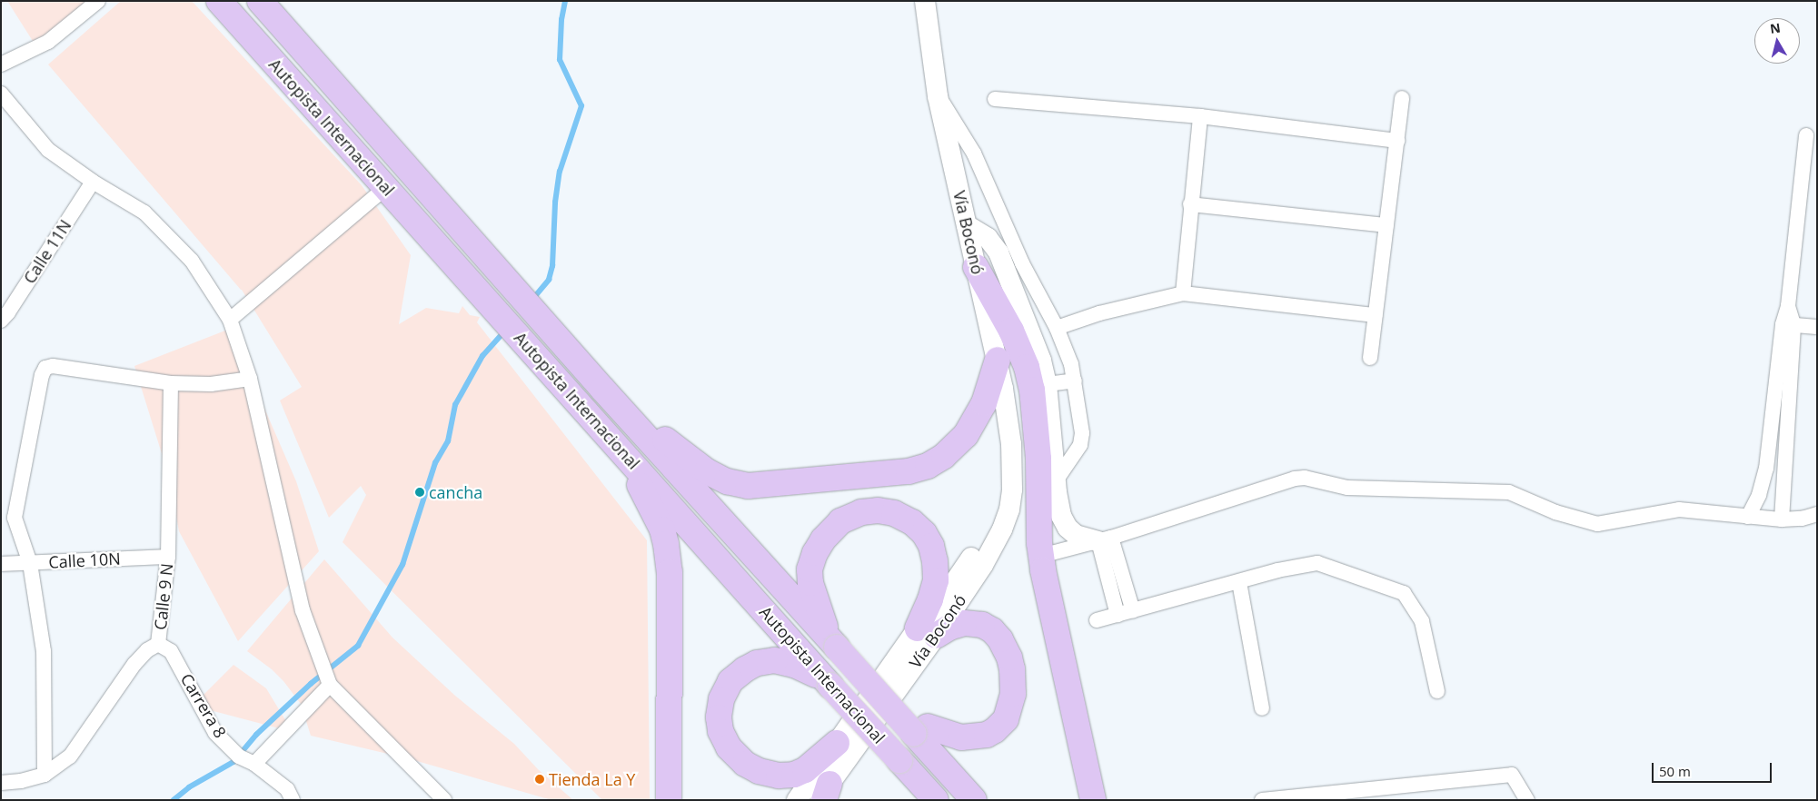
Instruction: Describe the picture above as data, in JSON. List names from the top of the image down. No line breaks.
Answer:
{"streets":{"highway":["Autopista Internacional"],"main road":["Vía Boconó"],"street":["Calle 11N","Calle 10N","Calle 9 N","Carrera 8"]},"crossings":[["Calle 10N","Calle 9 N"],["Calle 9 N","Carrera 8"]],"places":["cancha","Tienda La Y"],"scale_bar":"50 m","north":"top"}
